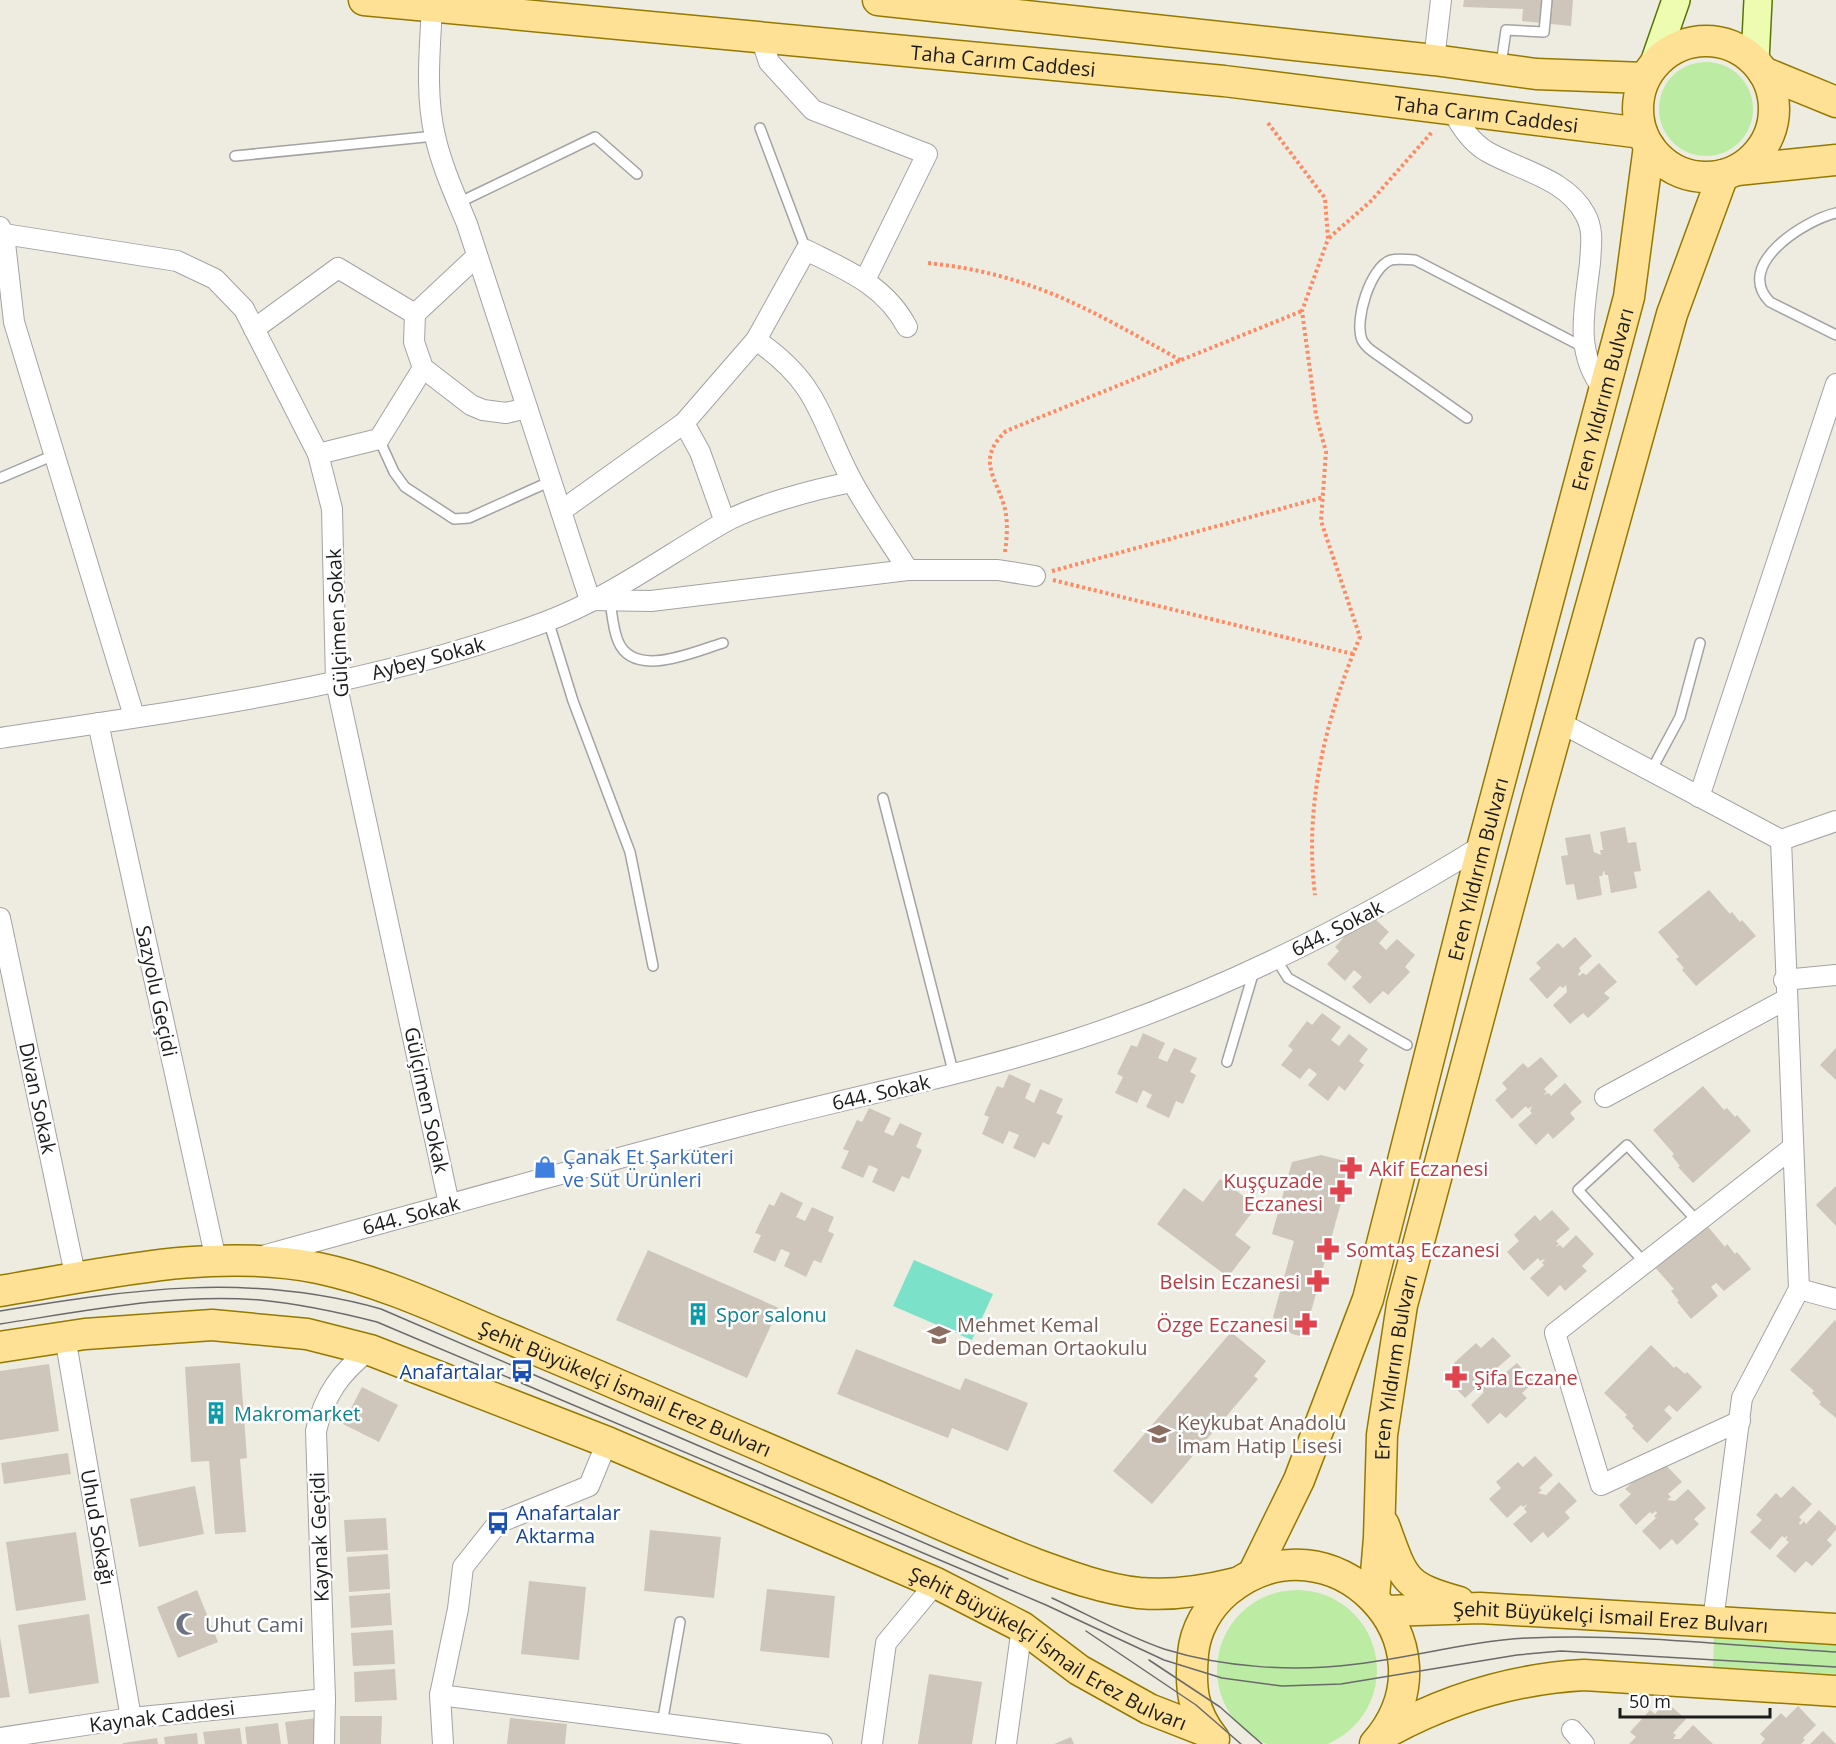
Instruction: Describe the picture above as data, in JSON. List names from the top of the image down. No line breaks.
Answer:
{"streets":{"main road":["Taha Carım Caddesi","Eren Yıldırım Bulvarı","Şehit Büyükelçi İsmail Erez Bulvarı"],"street":["Gülçimen Sokak","Aybey Sokak","644. Sokak","Sazyolu Geçidi","Divan Sokak","Uhud Sokağı","Kaynak Geçidi","Kaynak Caddesi"]},"crossings":[["Taha Carım Caddesi","Eren Yıldırım Bulvarı"],["Eren Yıldırım Bulvarı","644. Sokak"],["Eren Yıldırım Bulvarı","Şehit Büyükelçi İsmail Erez Bulvarı"],["Gülçimen Sokak","Aybey Sokak"],["Gülçimen Sokak","644. Sokak"],["Aybey Sokak","Sazyolu Geçidi"],["644. Sokak","Şehit Büyükelçi İsmail Erez Bulvarı"],["Sazyolu Geçidi","Şehit Büyükelçi İsmail Erez Bulvarı"],["Divan Sokak","Şehit Büyükelçi İsmail Erez Bulvarı"],["Şehit Büyükelçi İsmail Erez Bulvarı","Uhud Sokağı"],["Şehit Büyükelçi İsmail Erez Bulvarı","Kaynak Geçidi"],["Uhud Sokağı","Kaynak Caddesi"],["Kaynak Geçidi","Kaynak Caddesi"]],"places":{"shop":["Çanak Et Şarküteri ve Süt Ürünleri"],"pharmacy":["Akif Eczanesi","Kuşçuzade Eczanesi","Somtaş Eczanesi","Belsin Eczanesi","Özge Eczanesi","Şifa Eczane"],"building":["Spor salonu","Makromarket"],"school or university":["Mehmet Kemal Dedeman Ortaokulu","Keykubat Anadolu İmam Hatip Lisesi"],"bus stop":["Anafartalar","Anafartalar Aktarma"],"mosque":["Uhut Cami"]},"scale_bar":"50 m"}
